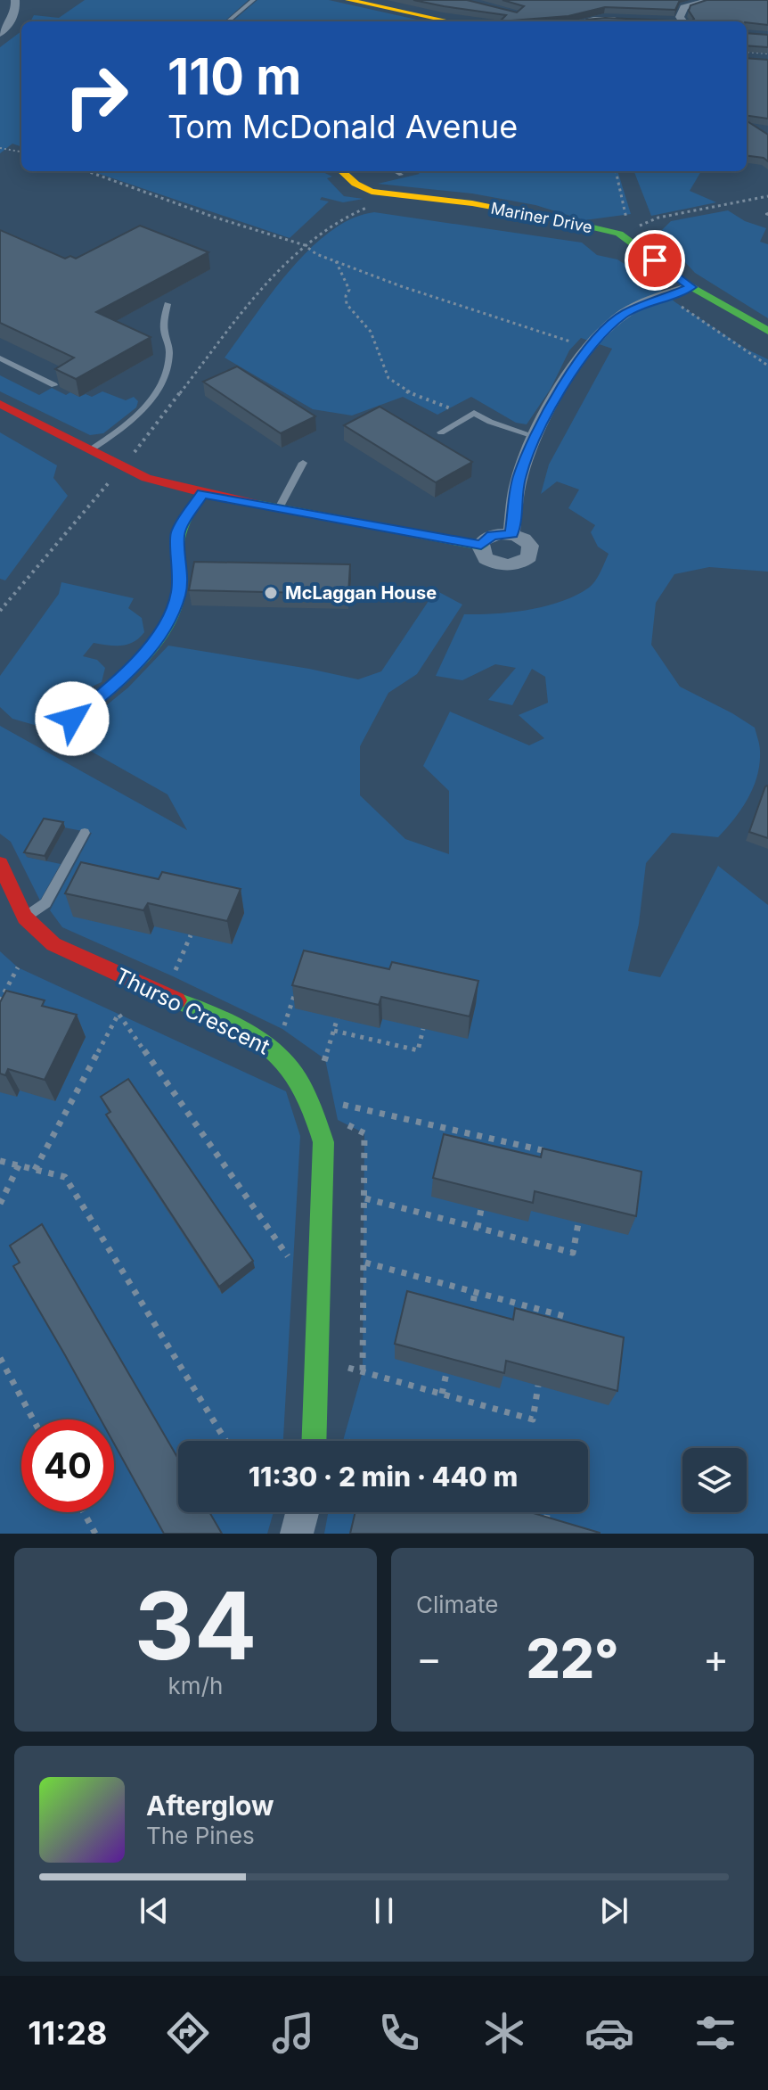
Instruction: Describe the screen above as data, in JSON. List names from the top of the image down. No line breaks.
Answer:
{"streets":{"street":["Mariner Drive","Thurso Crescent"]},"places":["McLaggan House"],"page":{"turn":["110 m","Tom McDonald Avenue"],"limit":"40","trip":"11:30 · 2 min · 440 m","tile":[["34","km/h"],"Climate"],"heat":["−","22°","+"],"song":["Afterglow","The Pines"],"tabs":"11:28"}}
